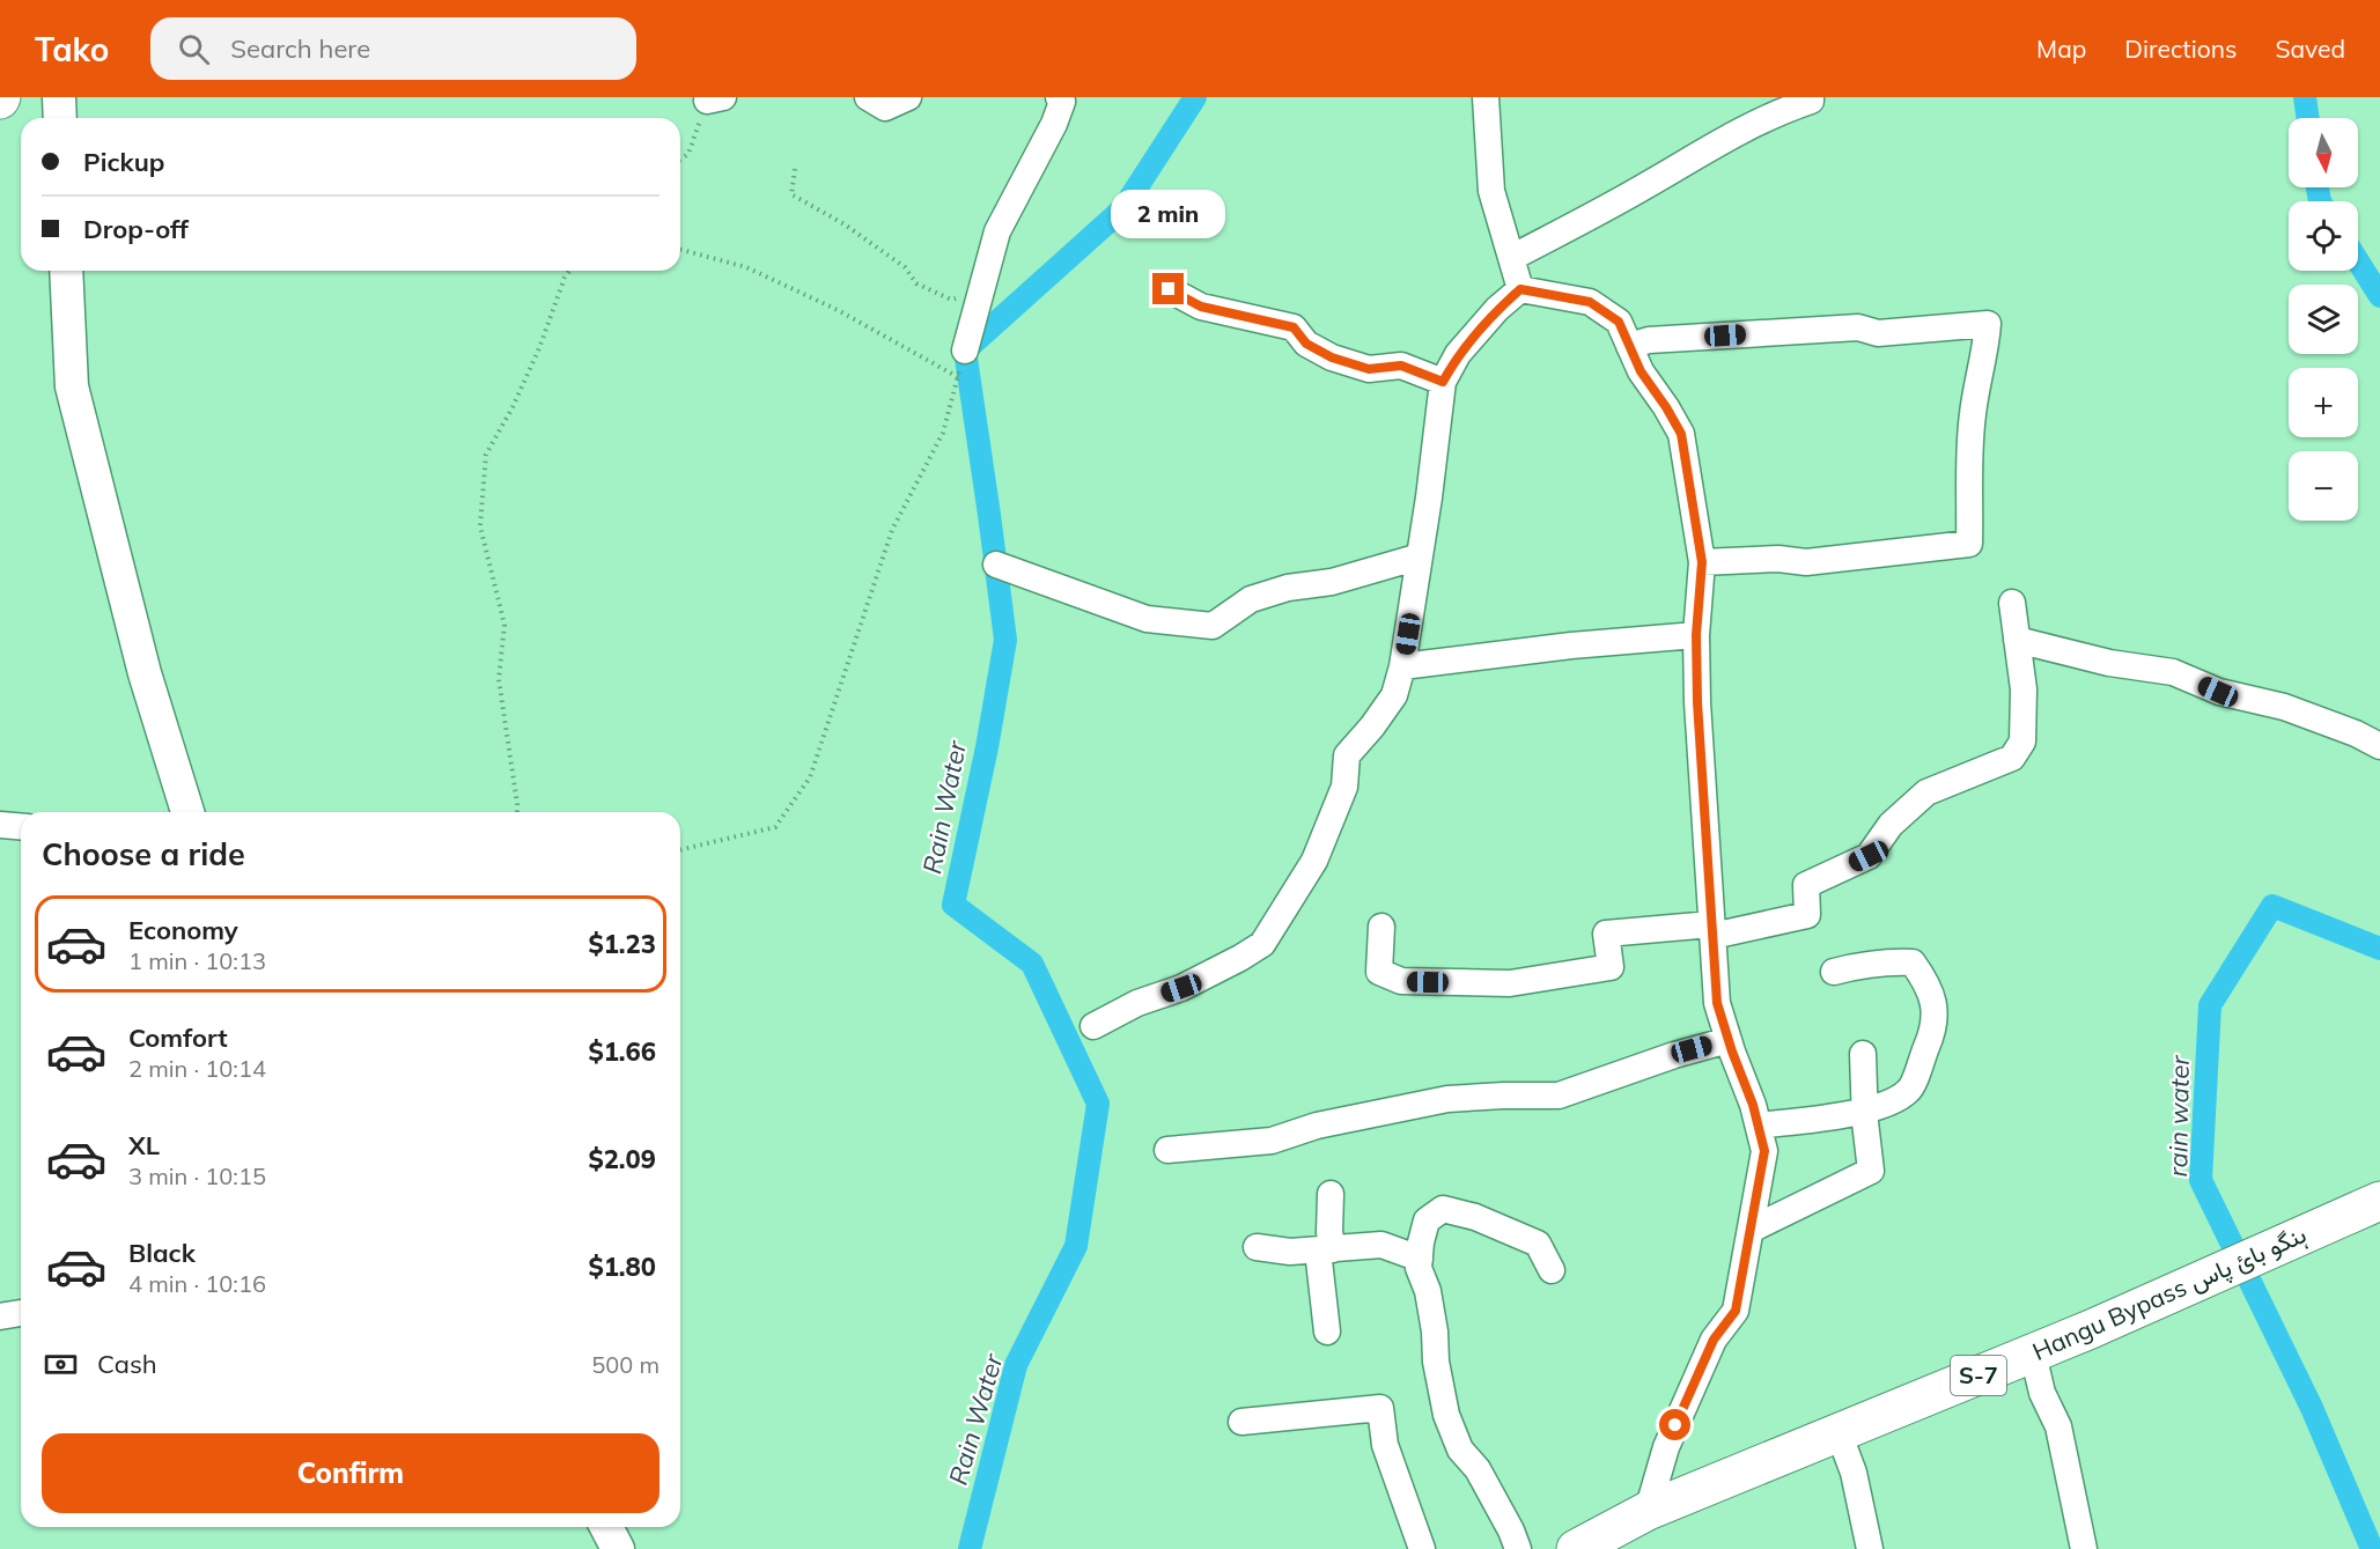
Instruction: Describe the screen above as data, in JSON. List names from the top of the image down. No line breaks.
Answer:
{"streets":{"main road":["Hangu Bypass ہنگو بائ پاس","S-7"]},"water":["Rain Water","rain water"],"north":"bottom","page":{"header":"Tako","search":"Search here","nav":["Map","Directions","Saved"],"map_buttons":["+","−"],"banner":["Pickup","Drop-off"],"bubble":"2 min","heading":"Choose a ride","list":[{"name":"Economy","note":"1 min · 10:13","value":"$1.23"},{"name":"Comfort","note":"2 min · 10:14","value":"$1.66"},{"name":"XL","note":"3 min · 10:15","value":"$2.09"},{"name":"Black","note":"4 min · 10:16","value":"$1.80"}],"pay":["Cash","500 m"],"buttons":"Confirm"}}
